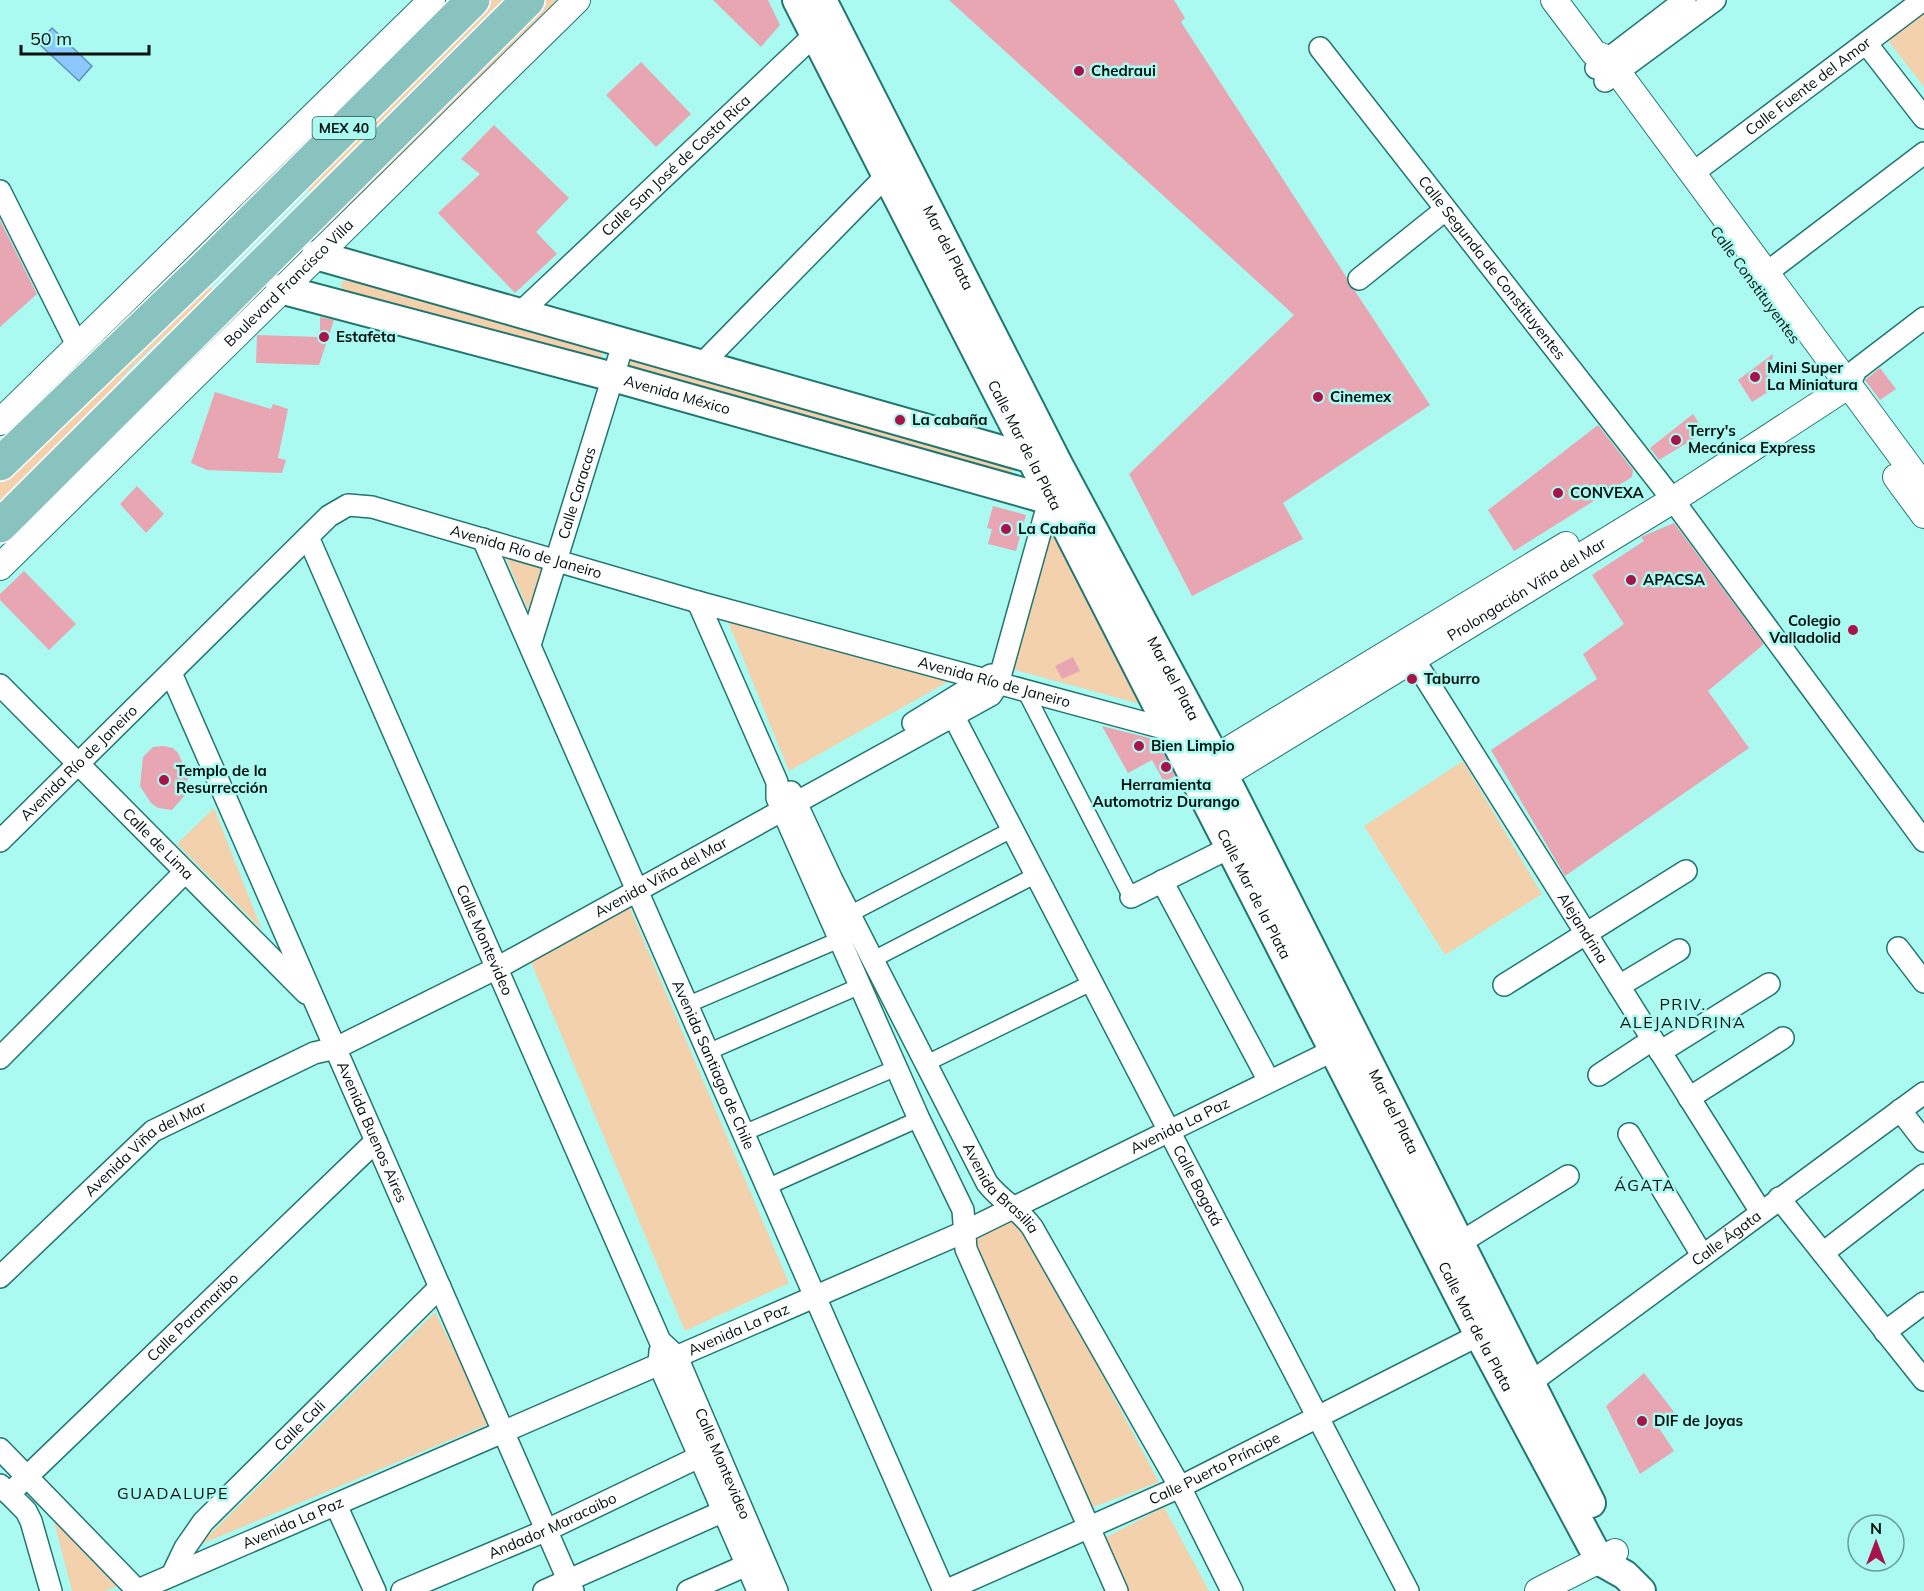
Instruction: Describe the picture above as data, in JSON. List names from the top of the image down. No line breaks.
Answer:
{"streets":{"main road":["MEX 40","Mar del Plata","Boulevard Francisco Villa","Avenida México","Calle Mar de la Plata"],"street":["Calle Fuente del Amor","Calle San José de Costa Rica","Calle Segunda de Constituyentes","Calle Constituyentes","Calle Caracas","Avenida Río de Janeiro","Prolongación Viña del Mar","Calle de Lima","Avenida Viña del Mar","Alejandrina","Calle Montevideo","Avenida Santiago de Chile","Avenida La Paz","Avenida Buenos Aires","Calle Bogotá","Avenida Brasilia","Calle Ágata","Calle Paramaribo","Calle Cali","Calle Puerto Príncipe","Andador Maracaibo"]},"crossings":[["Calle Fuente del Amor","Calle Constituyentes"],["Calle San José de Costa Rica","Mar del Plata"],["Calle San José de Costa Rica","Calle Mar de la Plata"],["Mar del Plata","Avenida México"],["Mar del Plata","Calle Mar de la Plata"],["Mar del Plata","Prolongación Viña del Mar"],["Mar del Plata","Calle Ágata"],["Calle Segunda de Constituyentes","Prolongación Viña del Mar"],["Boulevard Francisco Villa","Avenida México"],["Calle Constituyentes","Prolongación Viña del Mar"],["Avenida México","Calle Mar de la Plata"],["Avenida México","Calle Caracas"],["Calle Mar de la Plata","Avenida Río de Janeiro"],["Calle Mar de la Plata","Prolongación Viña del Mar"],["Calle Mar de la Plata","Avenida La Paz"],["Calle Mar de la Plata","Calle Puerto Príncipe"],["Calle Caracas","Avenida Río de Janeiro"],["Calle Caracas","Avenida Santiago de Chile"],["Avenida Río de Janeiro","Calle de Lima"],["Avenida Río de Janeiro","Avenida Viña del Mar"],["Avenida Río de Janeiro","Calle Montevideo"],["Avenida Río de Janeiro","Avenida Santiago de Chile"],["Avenida Río de Janeiro","Avenida Buenos Aires"],["Avenida Río de Janeiro","Avenida Brasilia"],["Prolongación Viña del Mar","Alejandrina"],["Calle de Lima","Avenida Buenos Aires"],["Avenida Viña del Mar","Calle Montevideo"],["Avenida Viña del Mar","Avenida Santiago de Chile"],["Avenida Viña del Mar","Avenida Buenos Aires"],["Avenida Viña del Mar","Calle Bogotá"],["Avenida Viña del Mar","Avenida Brasilia"],["Alejandrina","Calle Ágata"],["Calle Montevideo","Avenida La Paz"],["Calle Montevideo","Andador Maracaibo"],["Avenida Santiago de Chile","Avenida La Paz"],["Avenida Santiago de Chile","Calle Puerto Príncipe"],["Avenida La Paz","Avenida Buenos Aires"],["Avenida La Paz","Calle Bogotá"],["Avenida La Paz","Avenida Brasilia"],["Avenida La Paz","Calle Cali"],["Avenida Buenos Aires","Calle Paramaribo"],["Avenida Buenos Aires","Calle Cali"],["Avenida Buenos Aires","Andador Maracaibo"],["Calle Bogotá","Calle Puerto Príncipe"],["Avenida Brasilia","Calle Puerto Príncipe"]],"districts":["PRIV. ALEJANDRINA","ÁGATA","GUADALUPE"],"places":["Chedraui","Estafeta","Mini Super La Miniatura","Cinemex","La cabaña","Terry's Mecánica Express","CONVEXA","La Cabaña","APACSA","Colegio Valladolid","Taburro","Bien Limpio","Herramienta Automotriz Durango","Templo de la Resurrección","DIF de Joyas"],"scale_bar":"50 m","north":"top"}
